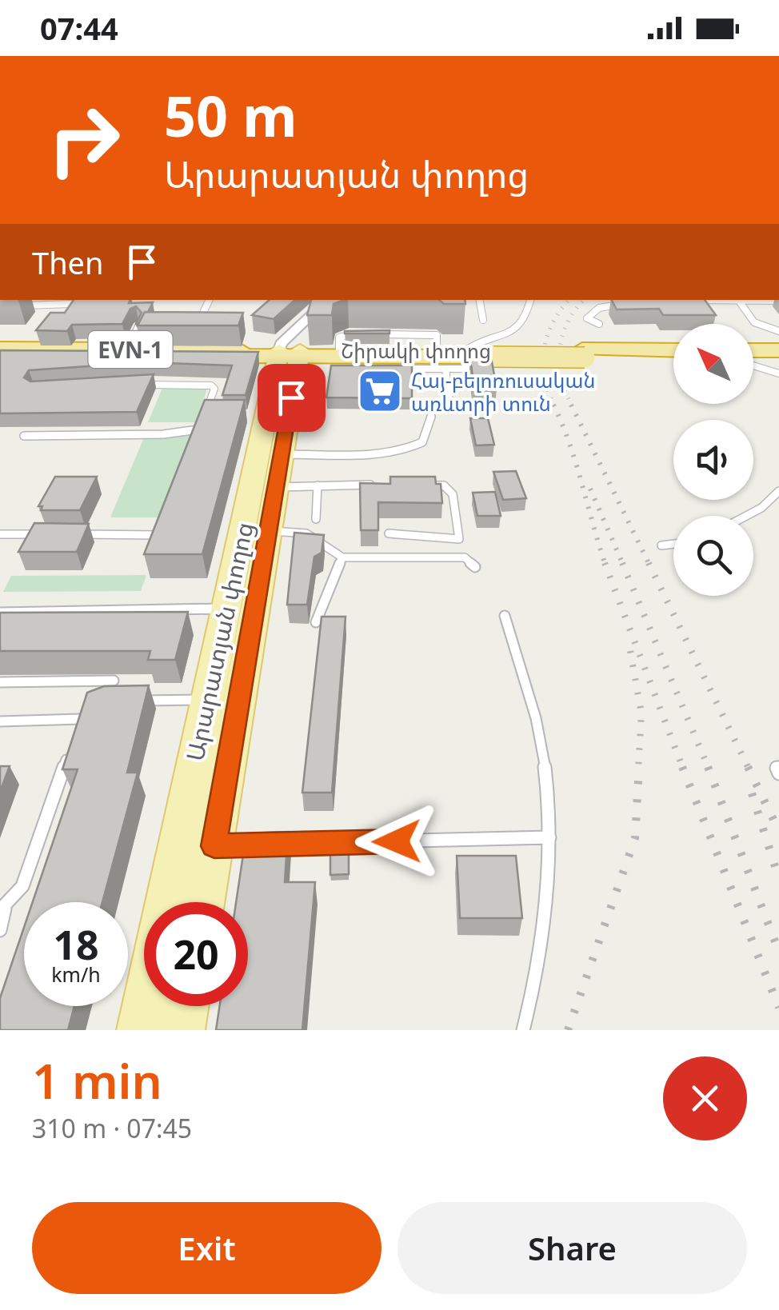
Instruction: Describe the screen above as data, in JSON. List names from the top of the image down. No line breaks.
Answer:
{"streets":{"highway":["EVN-1","Շիրակի փողոց"],"main road":["Արարատյան փողոց"]},"crossings":[["Շիրակի փողոց","Արարատյան փողոց"]],"places":{"supermarket":["Հայ-բելոռուսական առևտրի տուն"]},"north":"top left","page":{"status":"07:44","turn":["50 m","Արարատյան փողոց"],"then":"Then","speed":"18 km/h","limit":"20","heading":["1 min","310 m · 07:45"],"buttons":["Exit","Share"]}}
